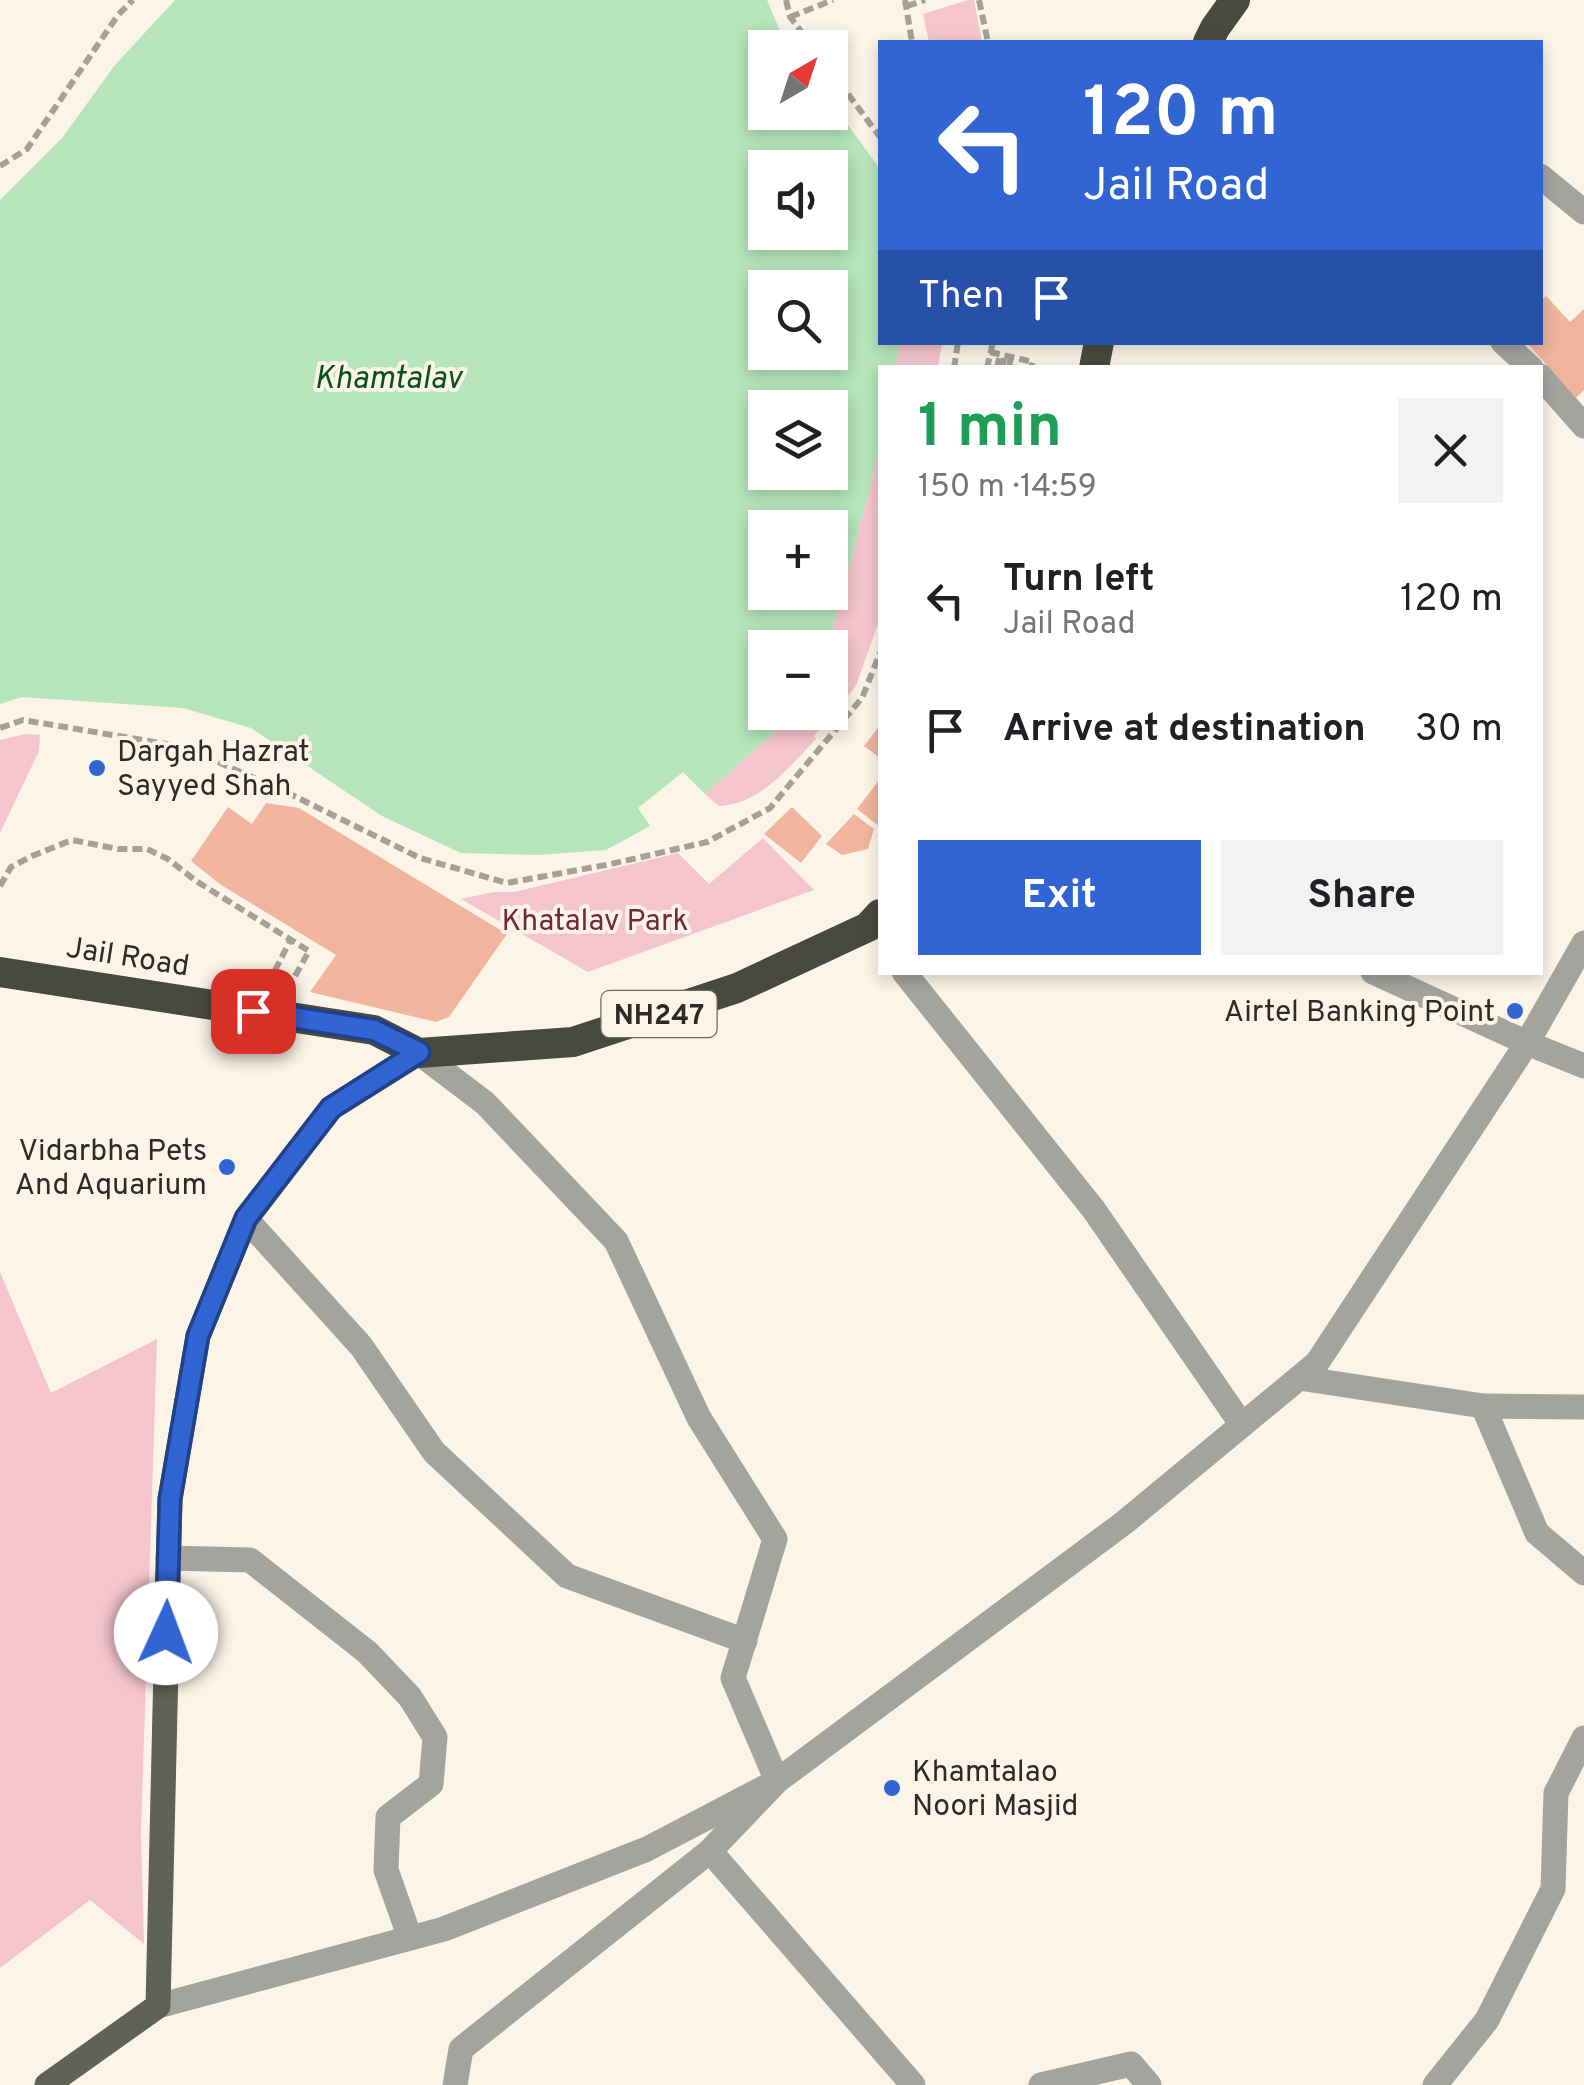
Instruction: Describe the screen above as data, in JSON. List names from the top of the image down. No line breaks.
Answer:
{"streets":{"highway":["Jail Road","NH247"]},"crossings":[["Jail Road","NH247"]],"water":["Khamtalav"],"parks":["Khatalav Park"],"places":["Dargah Hazrat Sayyed Shah","Airtel Banking Point","Vidarbha Pets And Aquarium","Khamtalao Noori Masjid"],"north":"top right","page":{"map_buttons":["+","−"],"turn":["120 m","Jail Road"],"then":"Then","heading":["1 min","150 m · 14:59"],"list":[{"name":"Turn left","note":"Jail Road","value":"120 m"},{"name":"Arrive at destination","value":"30 m"}],"buttons":["Exit","Share"]}}
